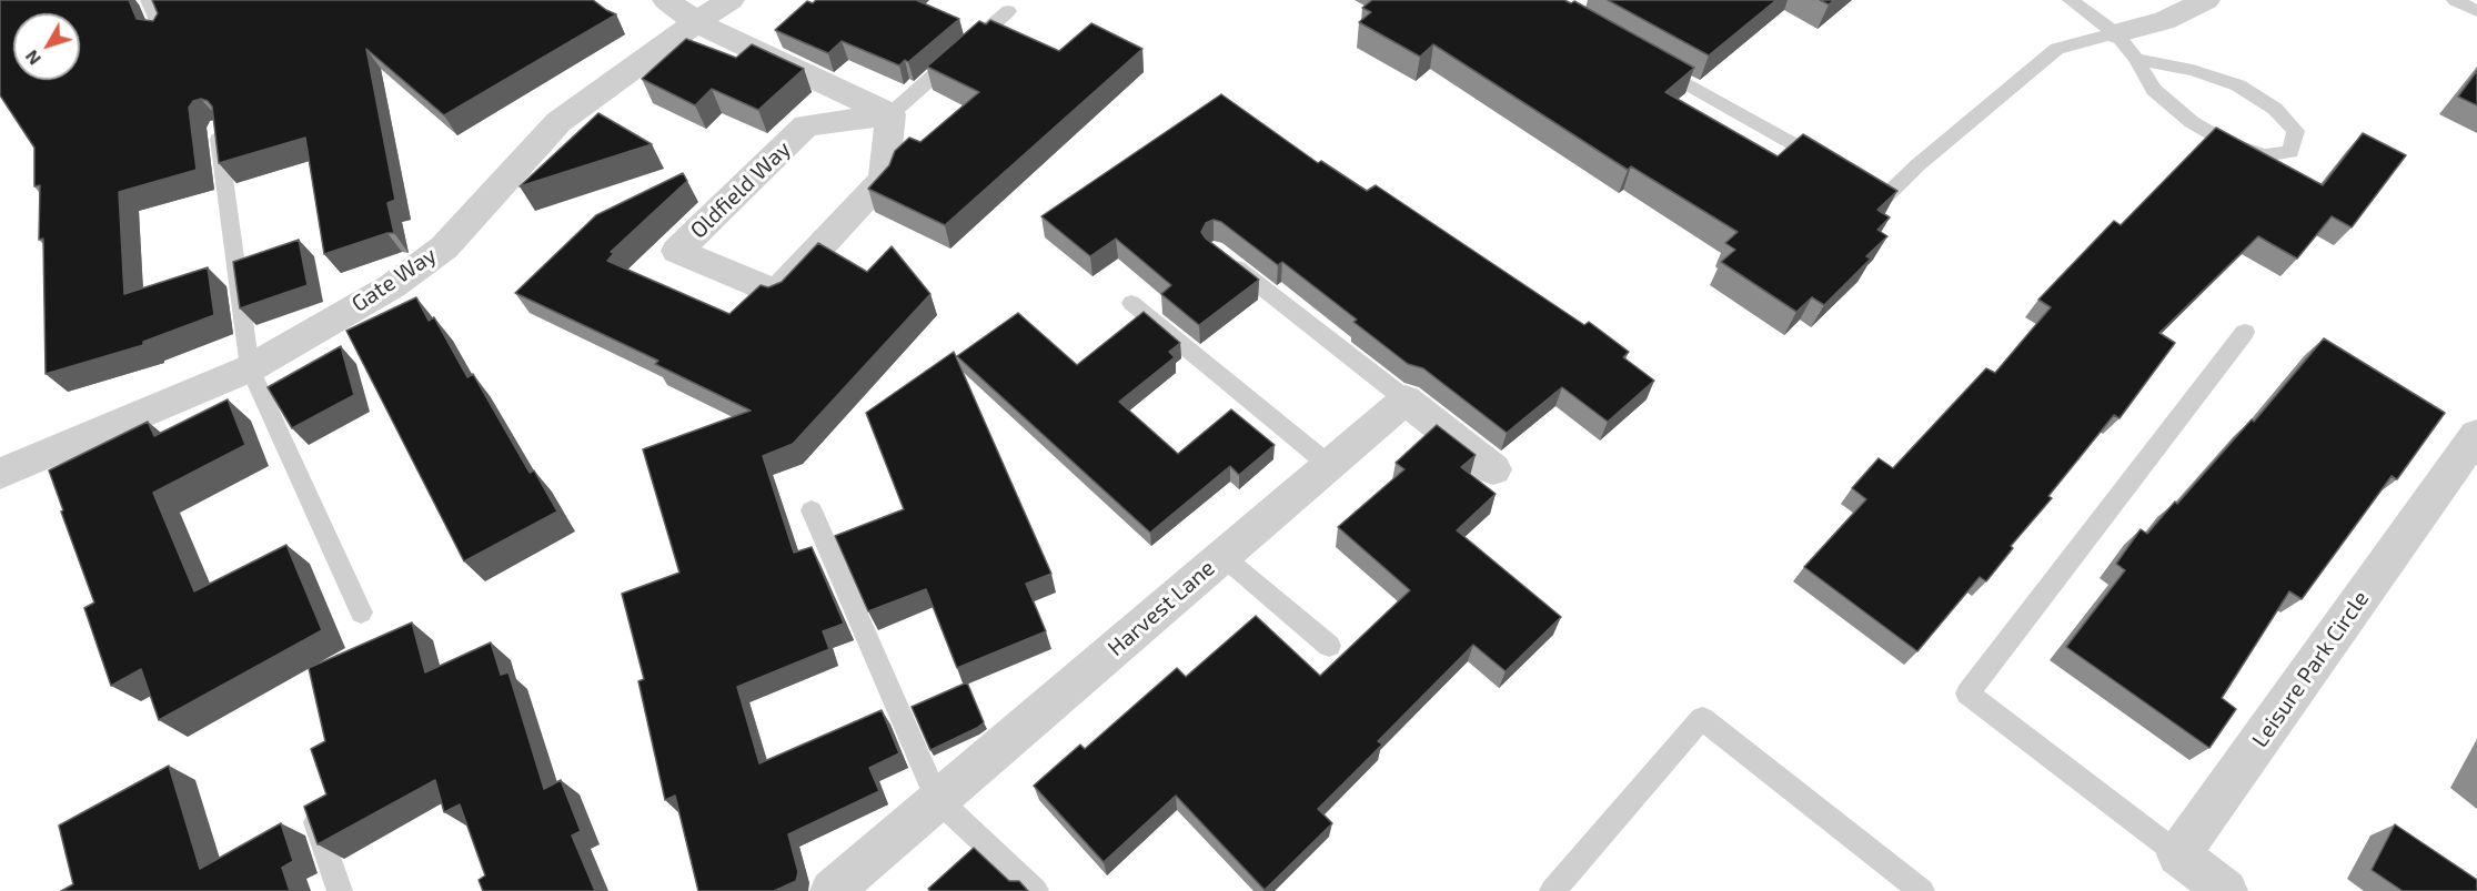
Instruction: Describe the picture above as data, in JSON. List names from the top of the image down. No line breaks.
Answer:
{"streets":{"street":["Oldfield Way","Gate Way","Harvest Lane","Leisure Park Circle"]},"north":"bottom left"}
